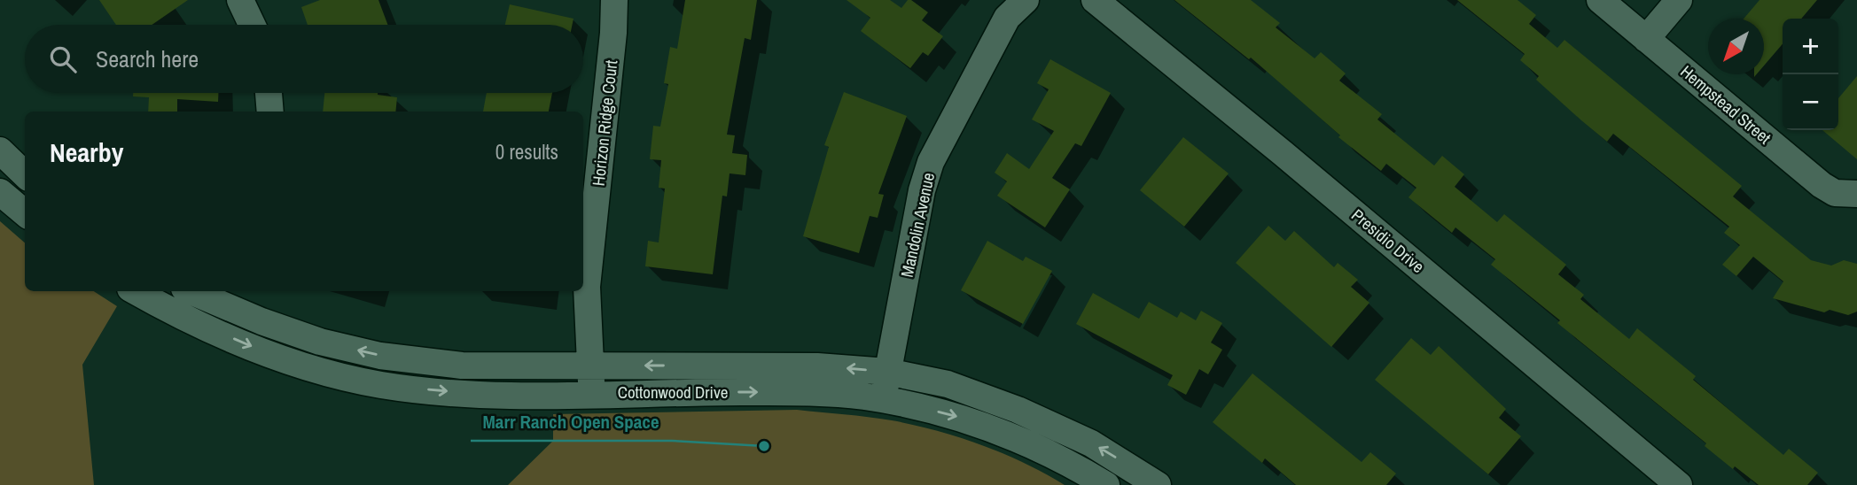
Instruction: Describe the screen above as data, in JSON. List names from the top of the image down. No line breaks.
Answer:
{"streets":{"street":["Hempstead Street","Horizon Ridge Court","Mandolin Avenue","Presidio Drive","Cottonwood Drive"]},"crossings":[["Horizon Ridge Court","Cottonwood Drive"],["Mandolin Avenue","Cottonwood Drive"]],"places":["Marr Ranch Open Space"],"north":"bottom left","page":{"map_buttons":["+","−"],"search":"Search here","heading":["Nearby","0 results"]}}
